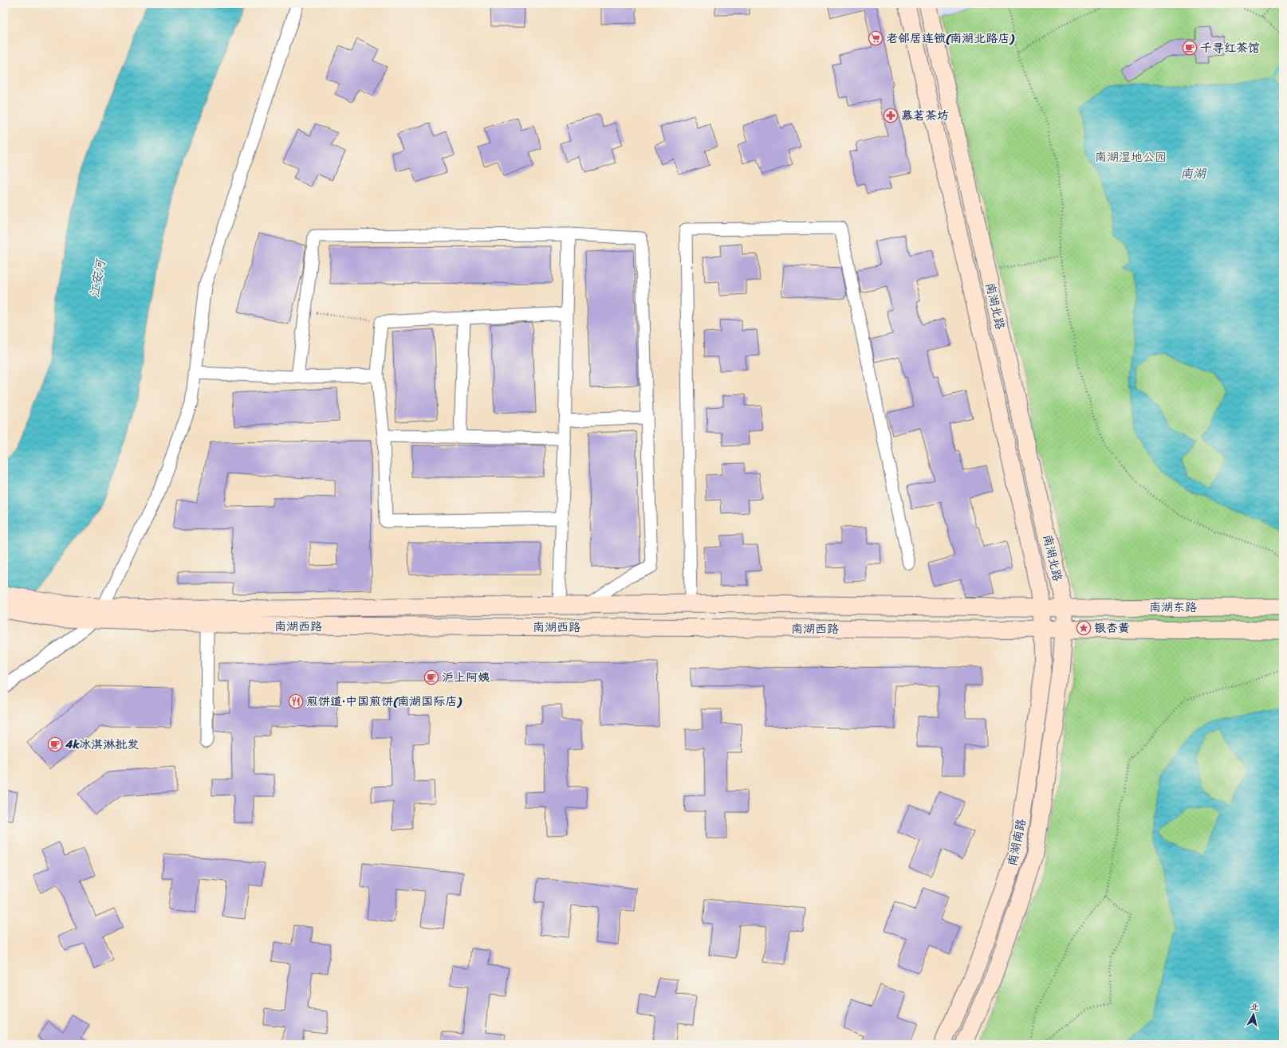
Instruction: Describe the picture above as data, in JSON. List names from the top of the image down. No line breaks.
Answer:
{"streets":{"main road":["南湖北路","南湖东路","南湖西路","南湖南路"]},"crossings":[["南湖北路","南湖东路"],["南湖北路","南湖西路"],["南湖北路","南湖南路"],["南湖东路","南湖西路"],["南湖东路","南湖南路"],["南湖西路","南湖南路"]],"water":["南湖","江安河"],"parks":["南湖湿地公园"],"places":{"supermarket":["老邻居连锁(南湖北路店)"],"cafe":["千寻红茶馆","沪上阿姨","4k冰淇淋批发"],"pharmacy":["慕茗茶坊"],"place":["银杏黄"],"restaurant":["煎饼道·中国煎饼(南湖国际店)"]},"north":"top"}
